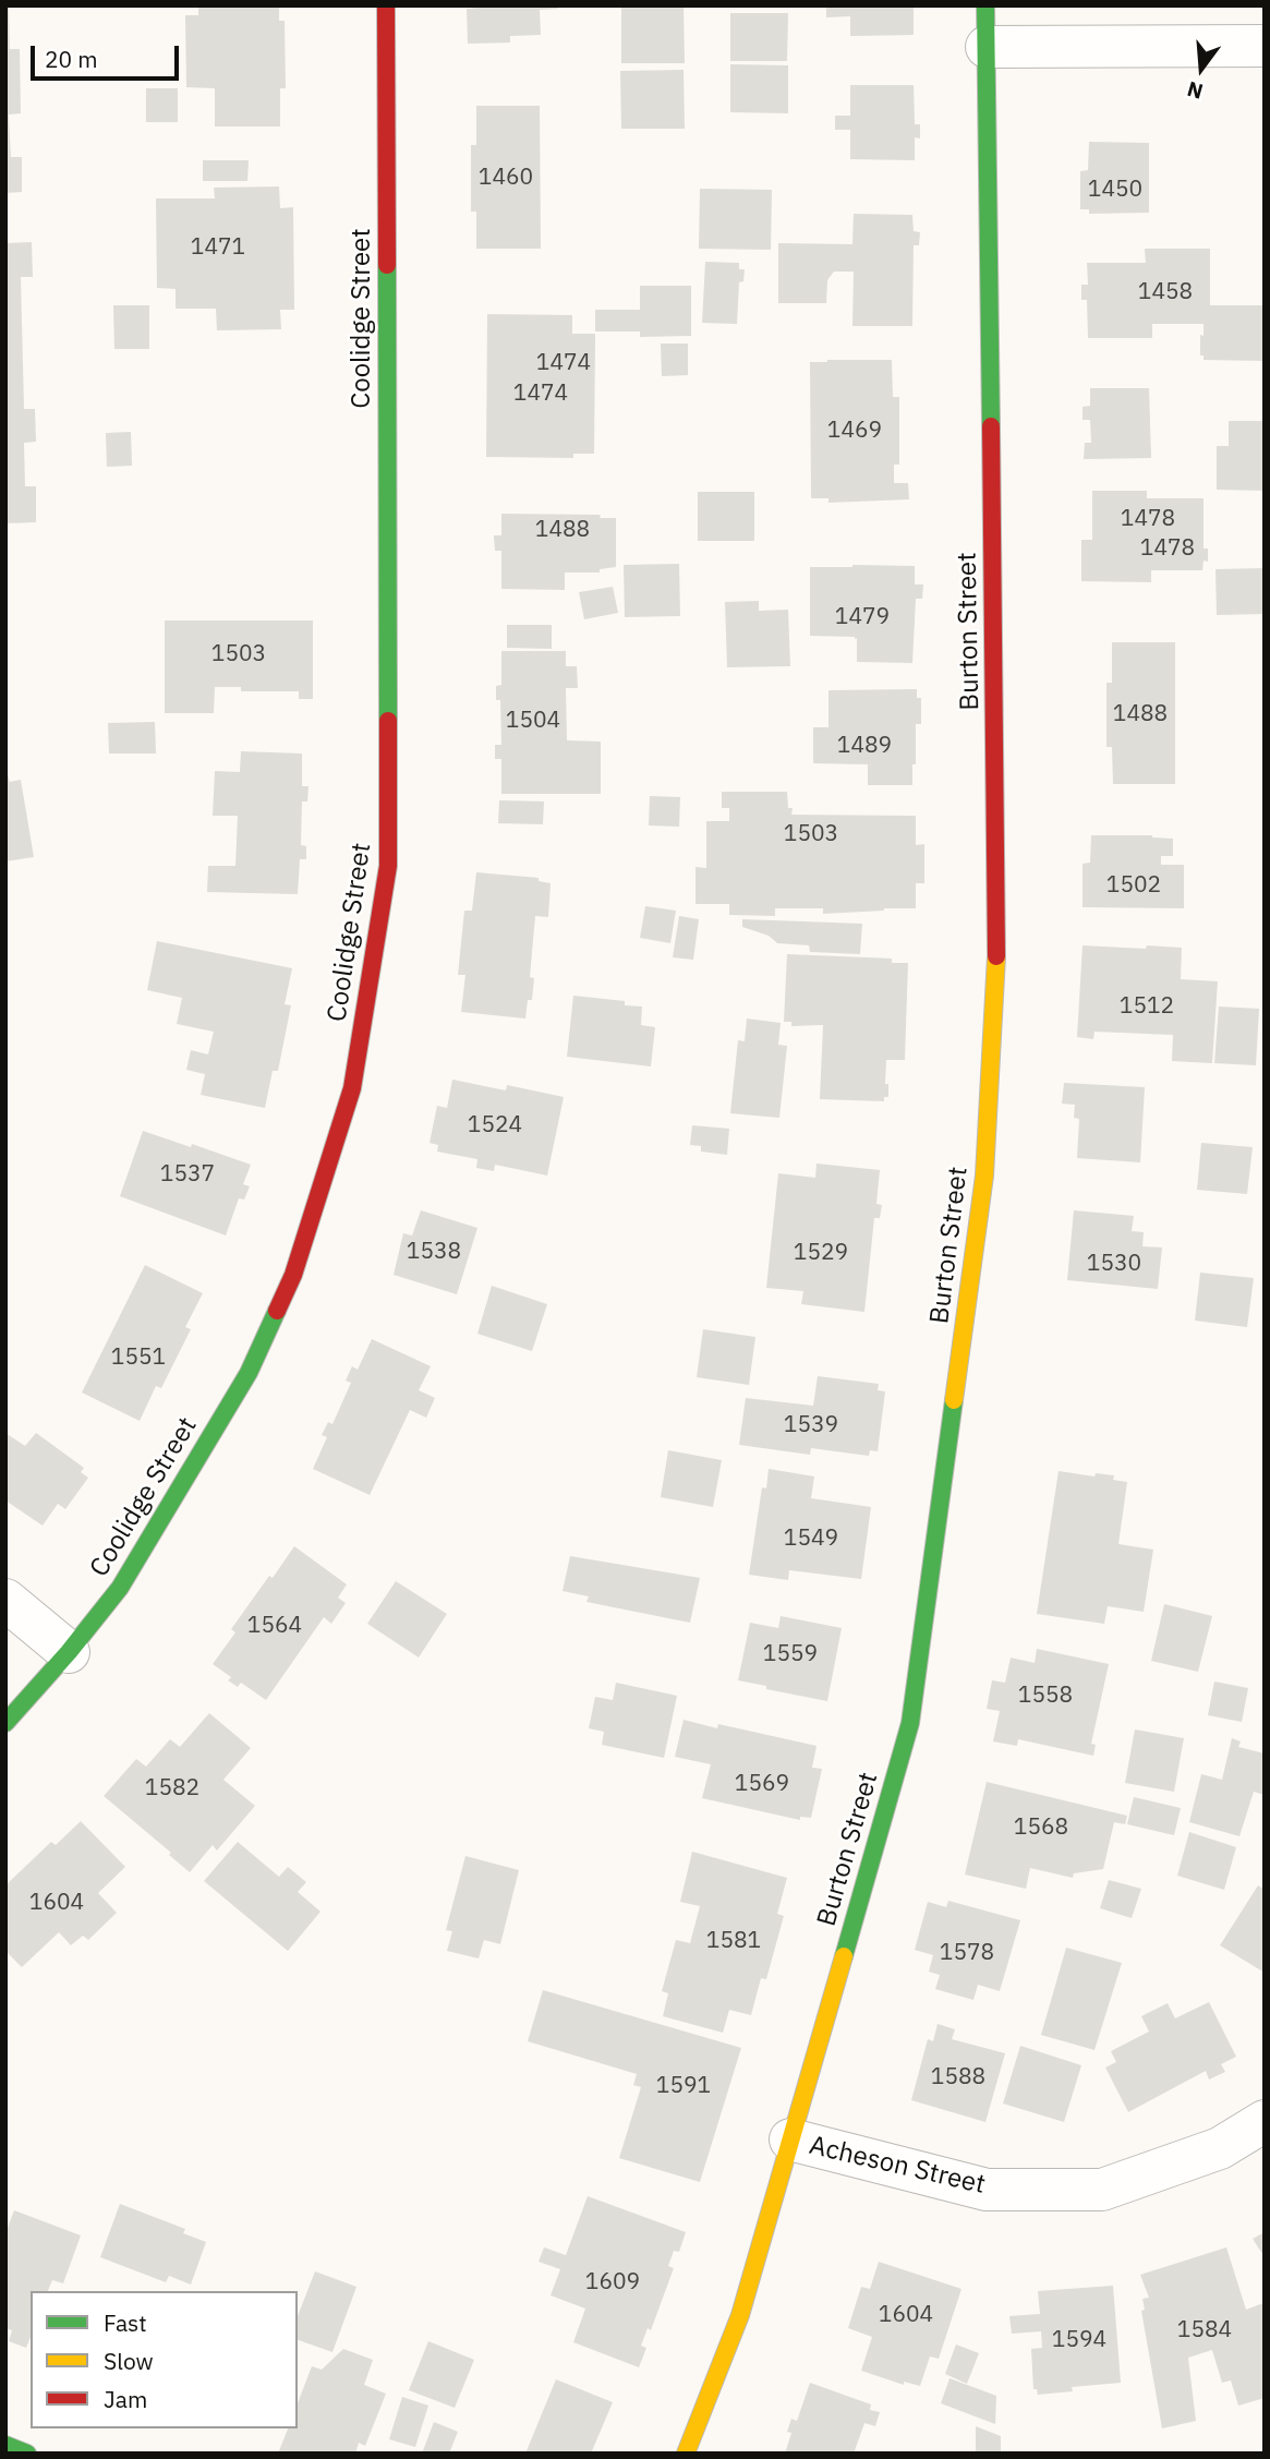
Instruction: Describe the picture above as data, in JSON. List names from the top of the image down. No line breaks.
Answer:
{"streets":{"street":["Coolidge Street","Burton Street","Acheson Street"]},"crossings":[["Burton Street","Acheson Street"]],"house_numbers":["1460","1450","1471","1458","1474","1474","1469","1478","1488","1478","1479","1503","1488","1504","1489","1503","1502","1512","1524","1537","1538","1529","1530","1551","1539","1549","1564","1559","1558","1569","1582","1568","1604","1581","1578","1588","1591","1609","1604","1584","1594"],"legend":["Fast","Slow","Jam"],"scale_bar":"20 m","north":"bottom"}
